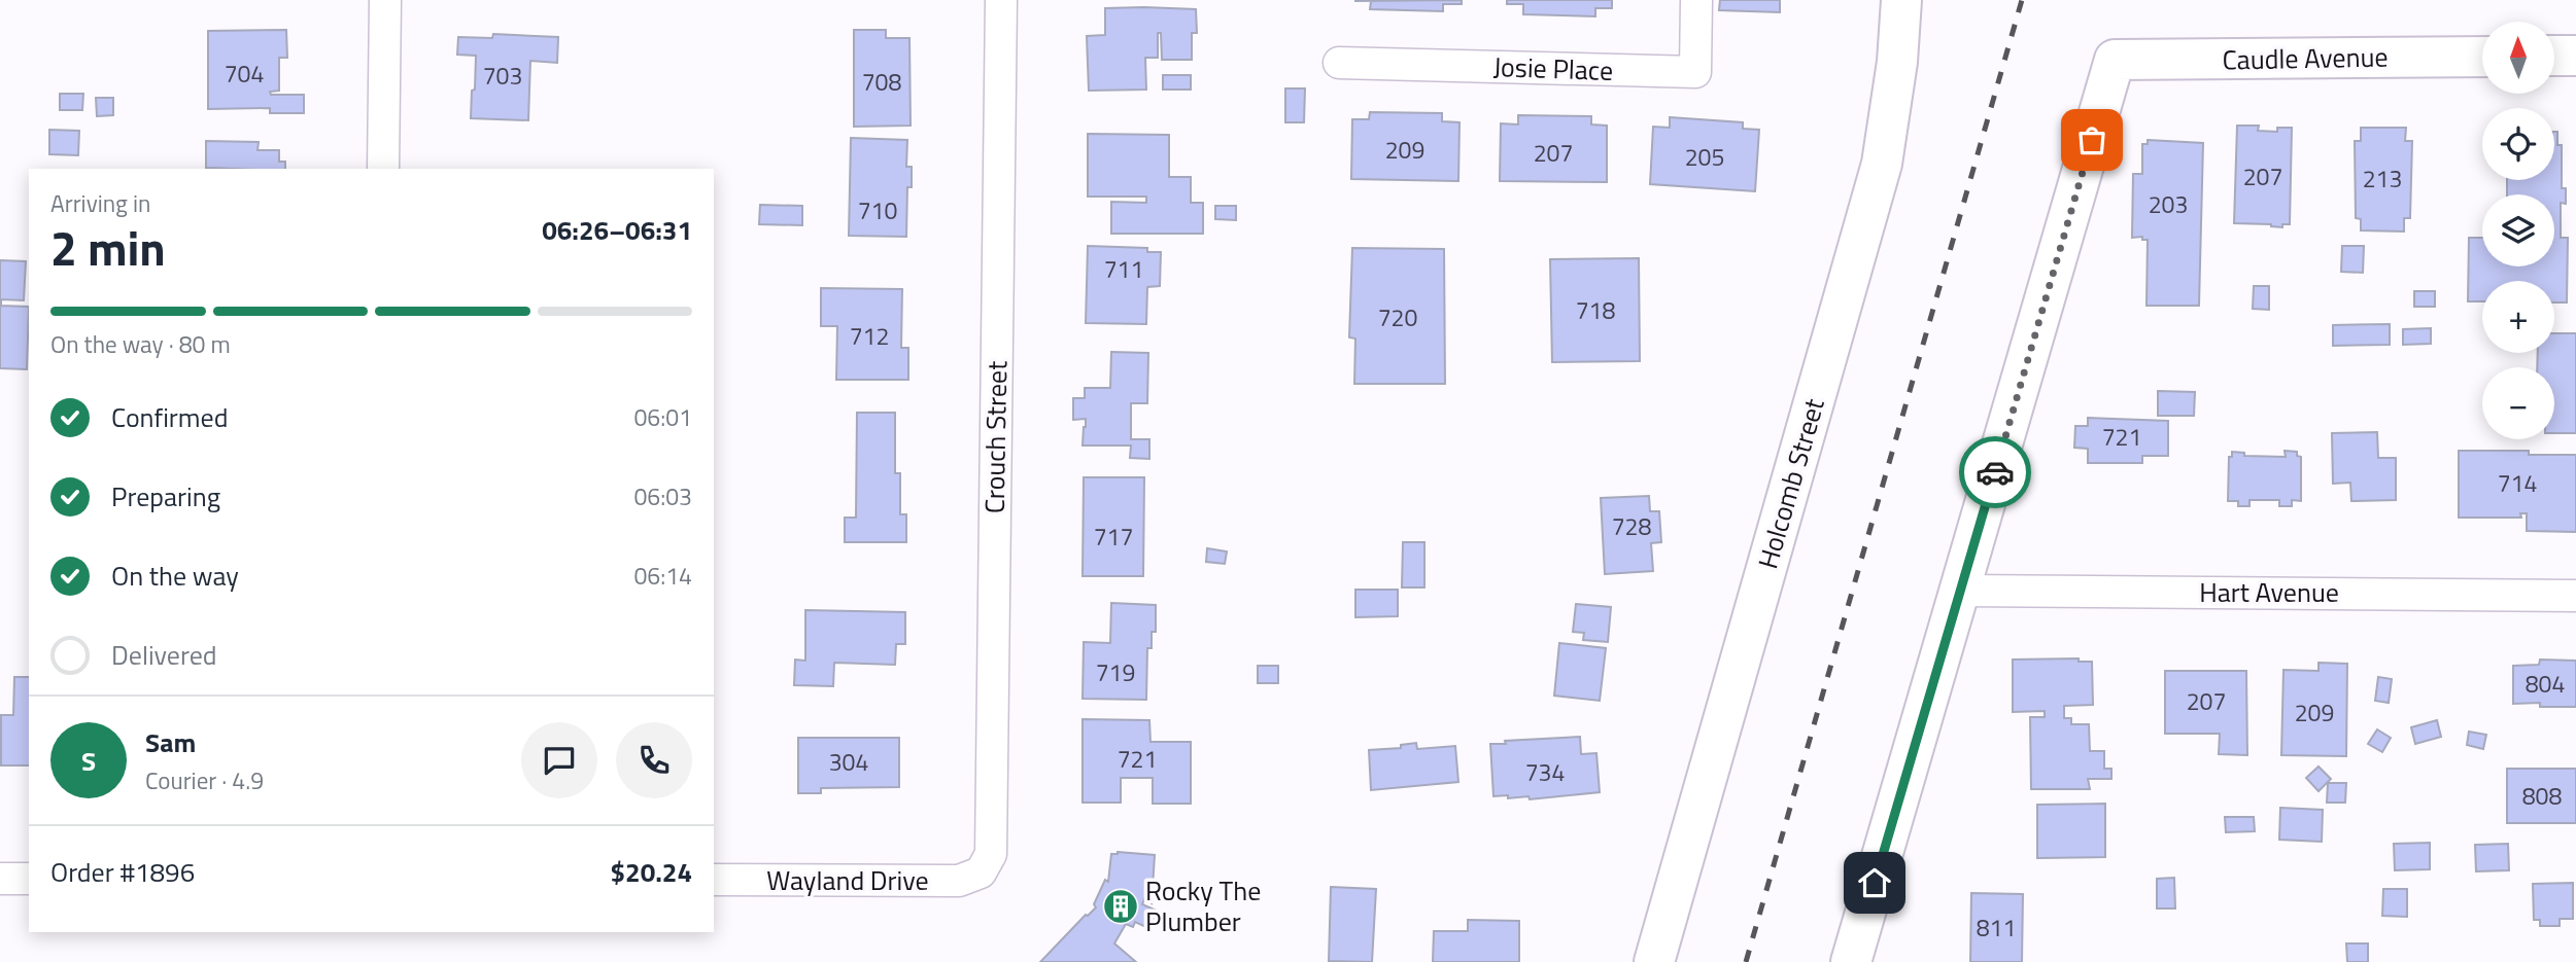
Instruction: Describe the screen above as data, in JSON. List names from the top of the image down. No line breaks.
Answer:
{"streets":{"street":["Caudle Avenue","Josie Place","Crouch Street","Holcomb Street","Hart Avenue","Wayland Drive"]},"crossings":[["Caudle Avenue","Hart Avenue"],["Crouch Street","Wayland Drive"]],"places":{"building":["Rocky The Plumber"]},"house_numbers":["704","703","708","209","207","205","207","213","203","710","711","718","720","712","721","714","728","717","719","804","207","209","721","304","734","808","811"],"north":"top","page":{"map_buttons":["+","−"],"heading":["2 min","Arriving in","06:26–06:31"],"panel":["Sam","Courier · 4.9","Order #1896","$20.24"],"bar":"On the way · 80 m","list":[["Confirmed","06:01"],["Preparing","06:03"],["On the way","06:14"],"Delivered"],"round":"S"}}
